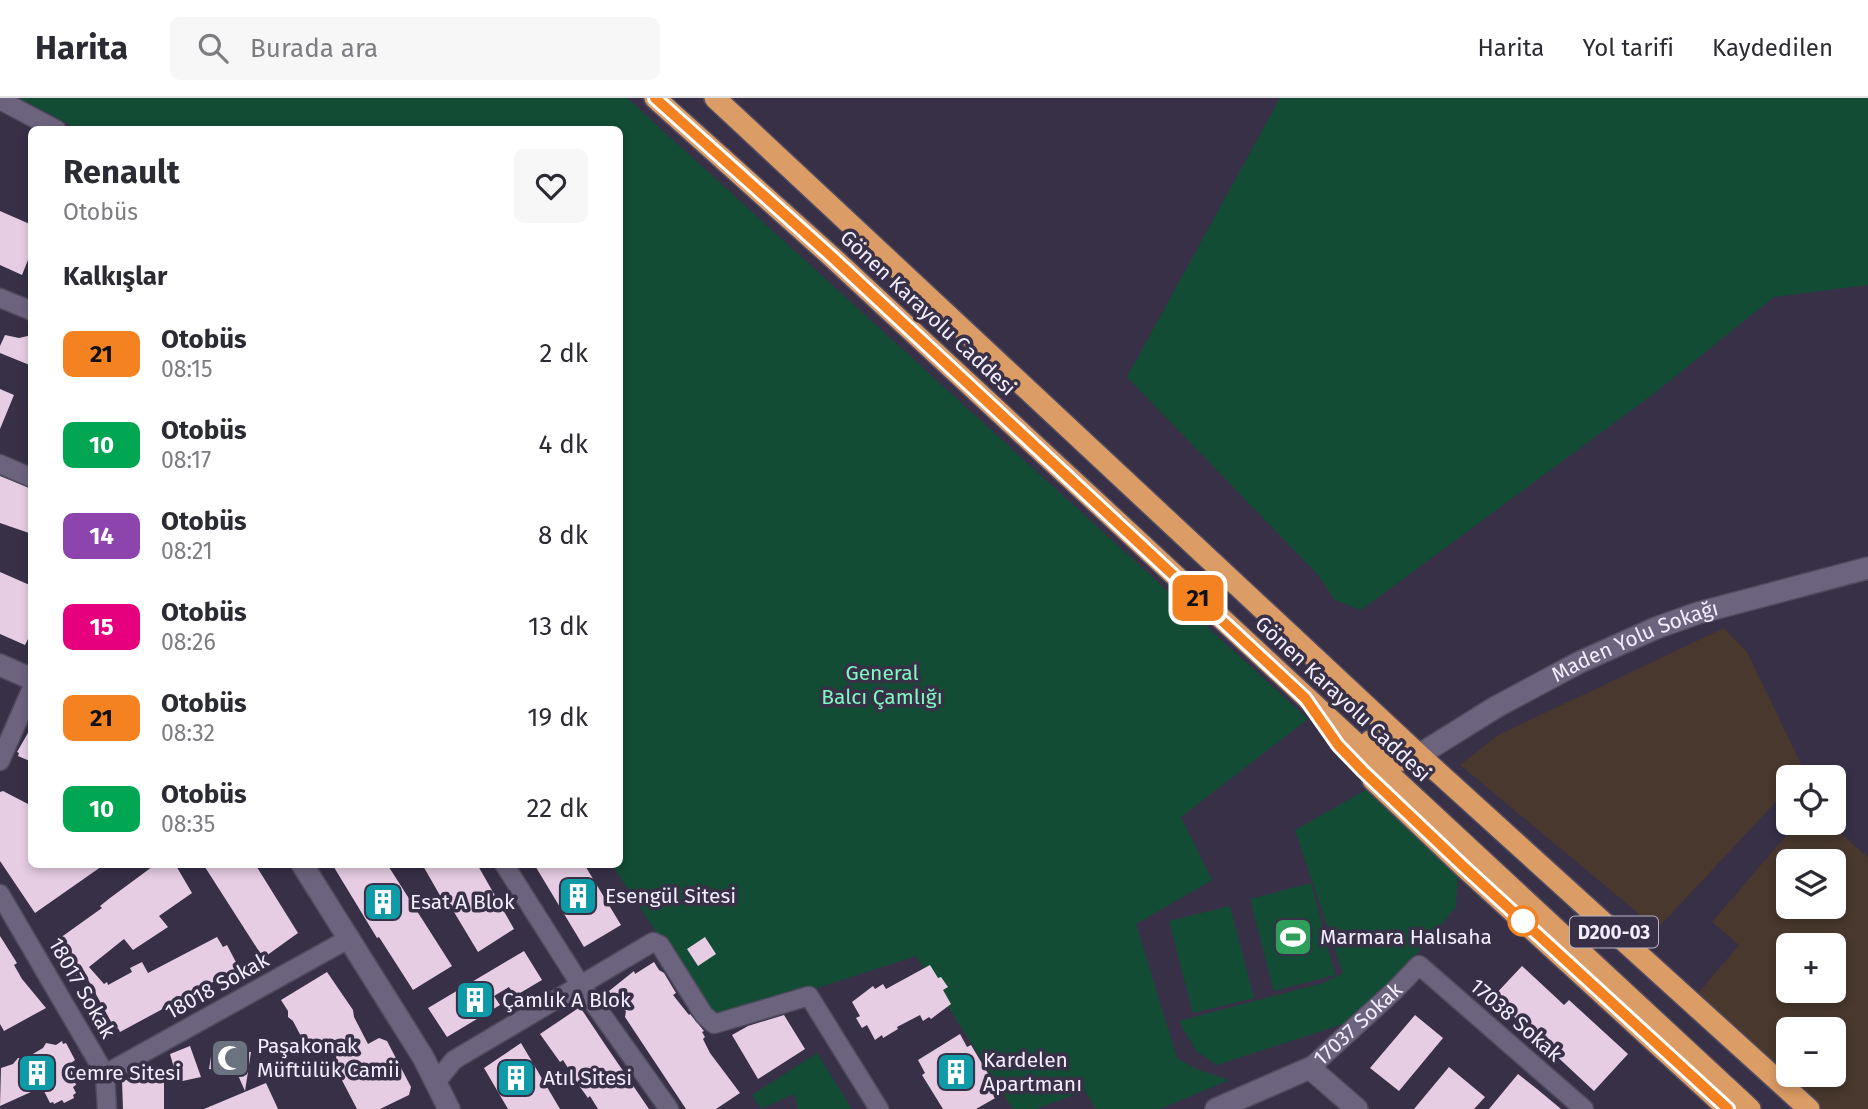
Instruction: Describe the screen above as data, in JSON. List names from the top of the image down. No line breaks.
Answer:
{"streets":{"highway":["Gönen Karayolu Caddesi","D200-03"],"street":["Maden Yolu Sokağı","18018 Sokak","18017 Sokak","17038 Sokak","17037 Sokak"]},"crossings":[["Gönen Karayolu Caddesi","Maden Yolu Sokağı"],["18018 Sokak","18017 Sokak"],["17038 Sokak","17037 Sokak"]],"parks":["General Balcı Çamlığı"],"places":{"building":["Esengül Sitesi","Esat A Blok","Çamlık A Blok","Kardelen Apartmanı","Cemre Sitesi","Atıl Sitesi"],"sports":["Marmara Halısaha"],"mosque":["Paşakonak Müftülük Camii"]},"lines":["bus line 21"],"page":{"header":"Harita","search":"Burada ara","nav":["Harita","Yol tarifi","Kaydedilen"],"on_map":"21","heading":[["Renault","Otobüs"],"Kalkışlar"],"list":[{"mark":"21","name":"Otobüs","note":"08:15","value":"2 dk"},{"mark":"10","name":"Otobüs","note":"08:17","value":"4 dk"},{"mark":"14","name":"Otobüs","note":"08:21","value":"8 dk"},{"mark":"15","name":"Otobüs","note":"08:26","value":"13 dk"},{"mark":"21","name":"Otobüs","note":"08:32","value":"19 dk"},{"mark":"10","name":"Otobüs","note":"08:35","value":"22 dk"}],"map_buttons":["+","−"]}}
